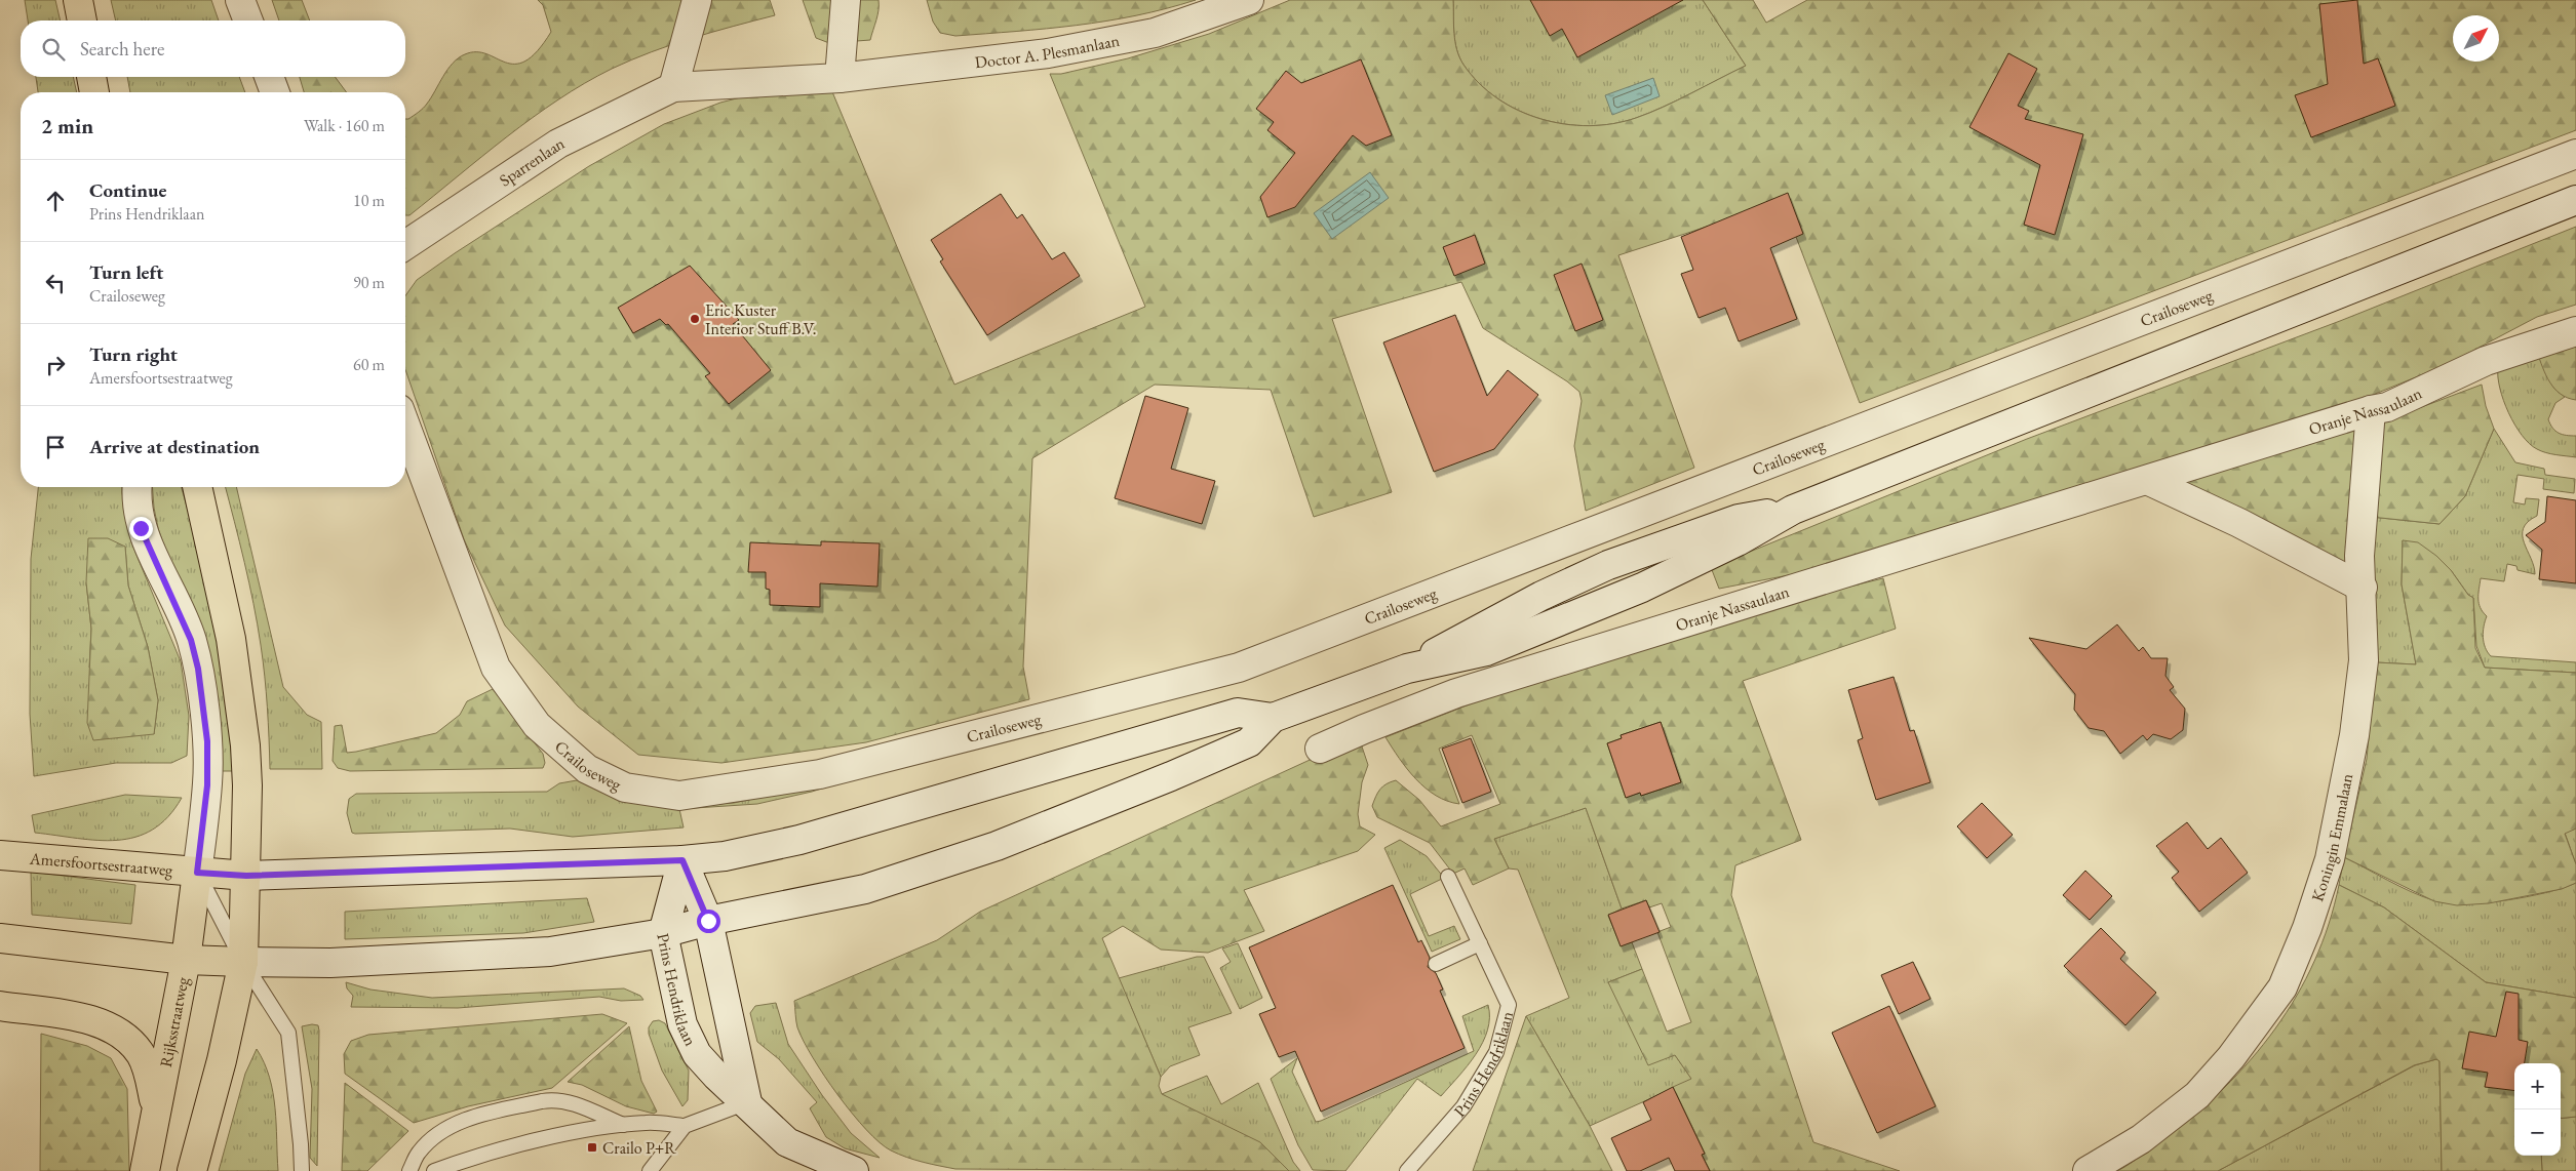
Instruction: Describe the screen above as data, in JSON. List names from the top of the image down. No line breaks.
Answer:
{"streets":{"main road":["Amersfoortsestraatweg","Rijksstraatweg"],"street":["Doctor A. Plesmanlaan","Sparrenlaan","Crailoseweg","Oranje Nassaulaan","Koningin Emmalaan","Prins Hendriklaan"]},"crossings":[["Doctor A. Plesmanlaan","Sparrenlaan"],["Oranje Nassaulaan","Koningin Emmalaan"],["Amersfoortsestraatweg","Rijksstraatweg"]],"places":{"other":["Eric Kuster Interior Stuff B.V."],"transit":["Crailo P+R"]},"north":"top right","page":{"search":"Search here","heading":["2 min","Walk · 160 m"],"list":[["Continue","Prins Hendriklaan","10 m"],["Turn left","Crailoseweg","90 m"],["Turn right","Amersfoortsestraatweg","60 m"],"Arrive at destination"],"map_buttons":["+","−"]}}
